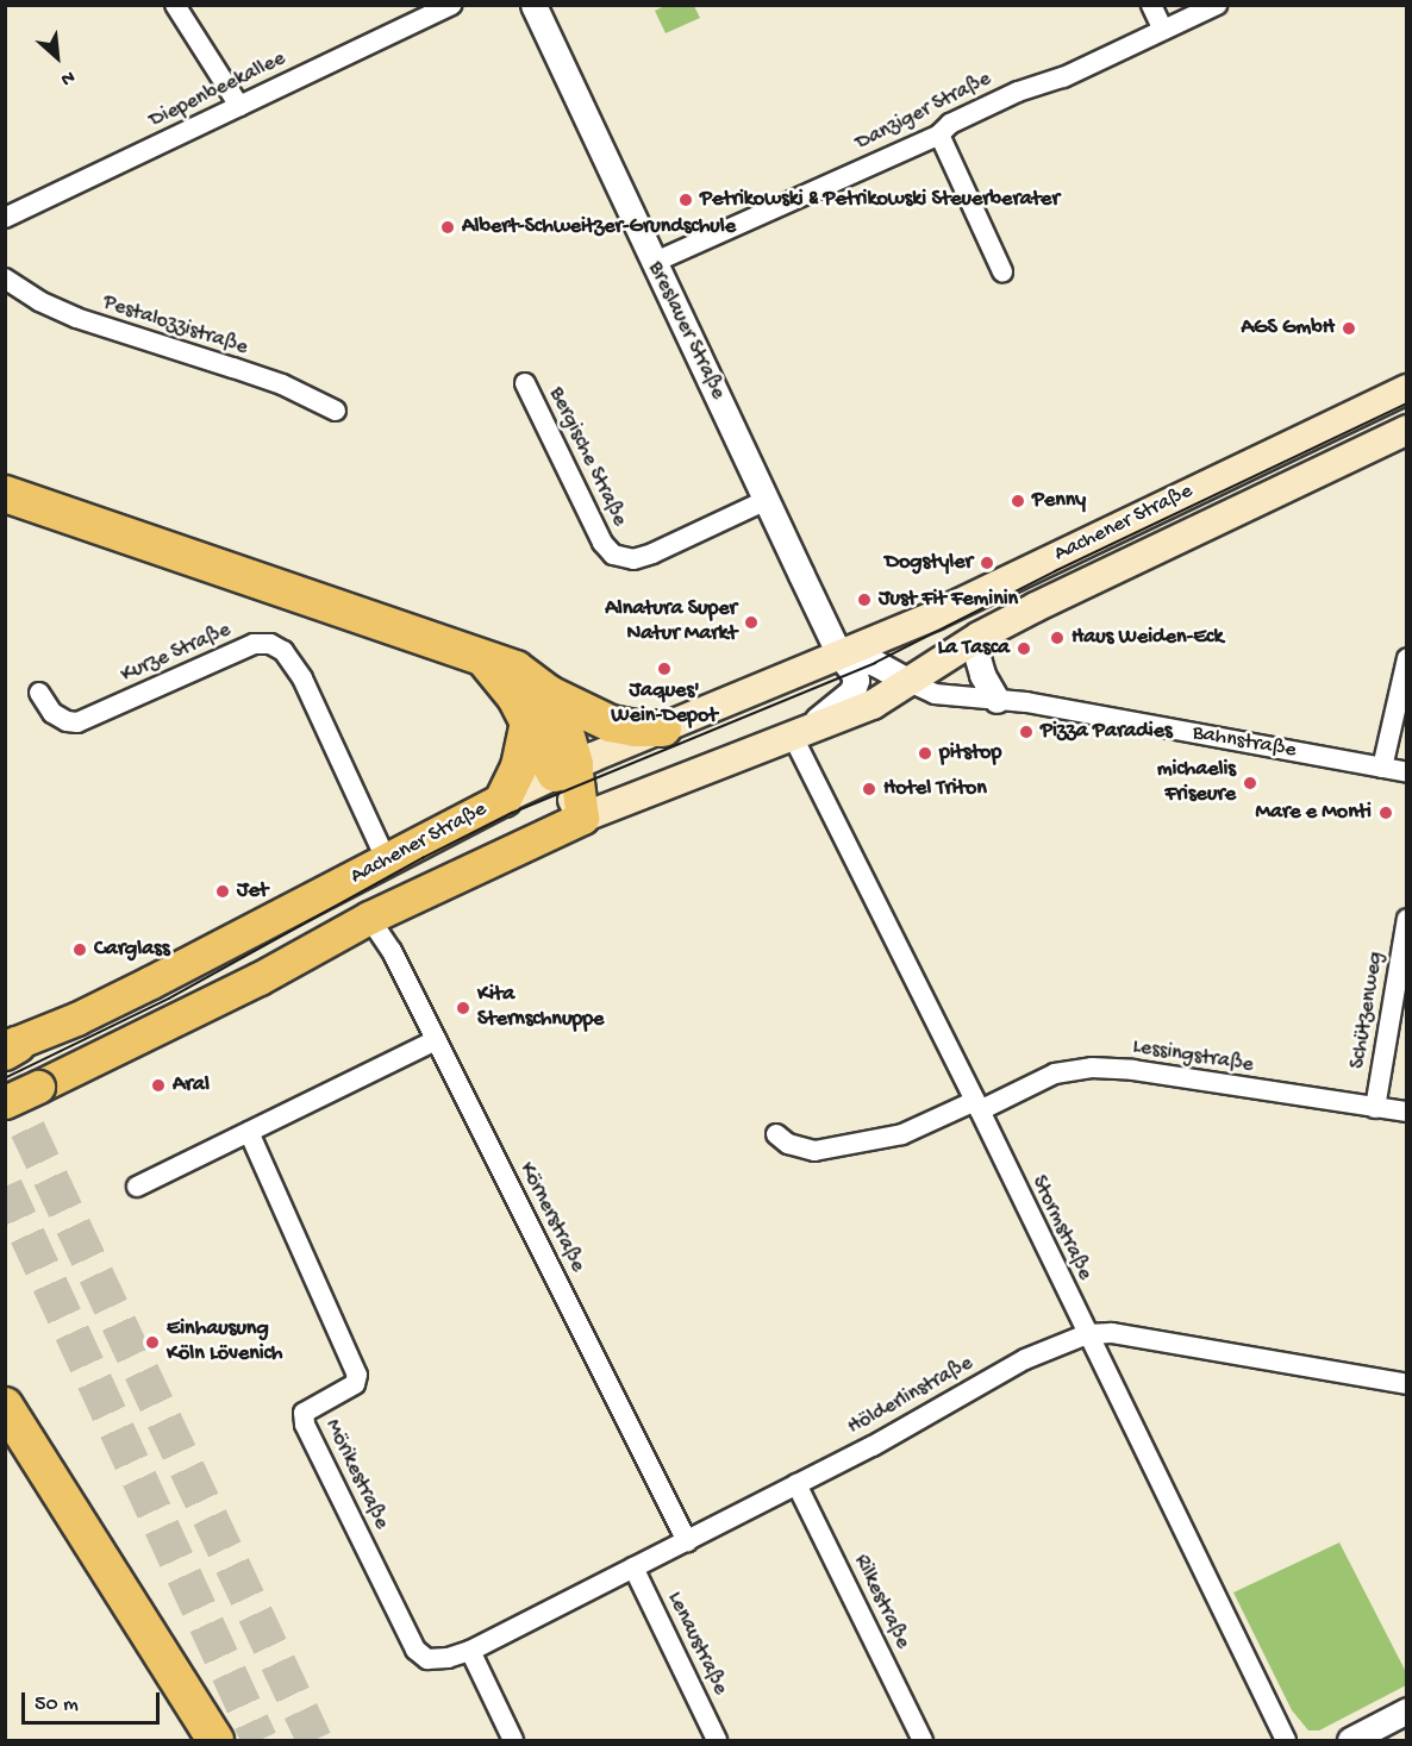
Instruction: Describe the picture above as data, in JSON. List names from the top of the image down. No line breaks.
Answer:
{"streets":{"main road":["Aachener Straße"],"street":["Diepenbeekallee","Danziger Straße","Pestalozzistraße","Breslauer Straße","Bergische Straße","Kurze Straße","Bahnstraße","Schützenweg","Lessingstraße","Körnerstraße","Stormstraße","Hölderlinstraße","Mörikestraße","Rilkestraße","Lenaustraße"]},"crossings":[["Danziger Straße","Breslauer Straße"],["Breslauer Straße","Bergische Straße"],["Breslauer Straße","Aachener Straße"],["Aachener Straße","Kurze Straße"],["Aachener Straße","Bahnstraße"],["Aachener Straße","Körnerstraße"],["Aachener Straße","Stormstraße"],["Schützenweg","Lessingstraße"],["Lessingstraße","Stormstraße"],["Körnerstraße","Hölderlinstraße"],["Stormstraße","Hölderlinstraße"],["Hölderlinstraße","Mörikestraße"],["Hölderlinstraße","Rilkestraße"],["Hölderlinstraße","Lenaustraße"]],"places":["Petrikowski & Petrikowski Steuerberater","Albert-Schweitzer-Grundschule","AGS GmbH","Penny","Dogstyler","Just Fit Feminin","Alnatura Super Natur Markt","Haus Weiden-Eck","La Tasca","Jaques' Wein-Depot","Pizza Paradies","pitstop","michaelis Friseure","Hotel Triton","Mare e Monti","Jet","Carglass","Kita Sternschnuppe","Aral","Einhausung Köln Lövenich"],"scale_bar":"50 m","north":"bottom right"}
